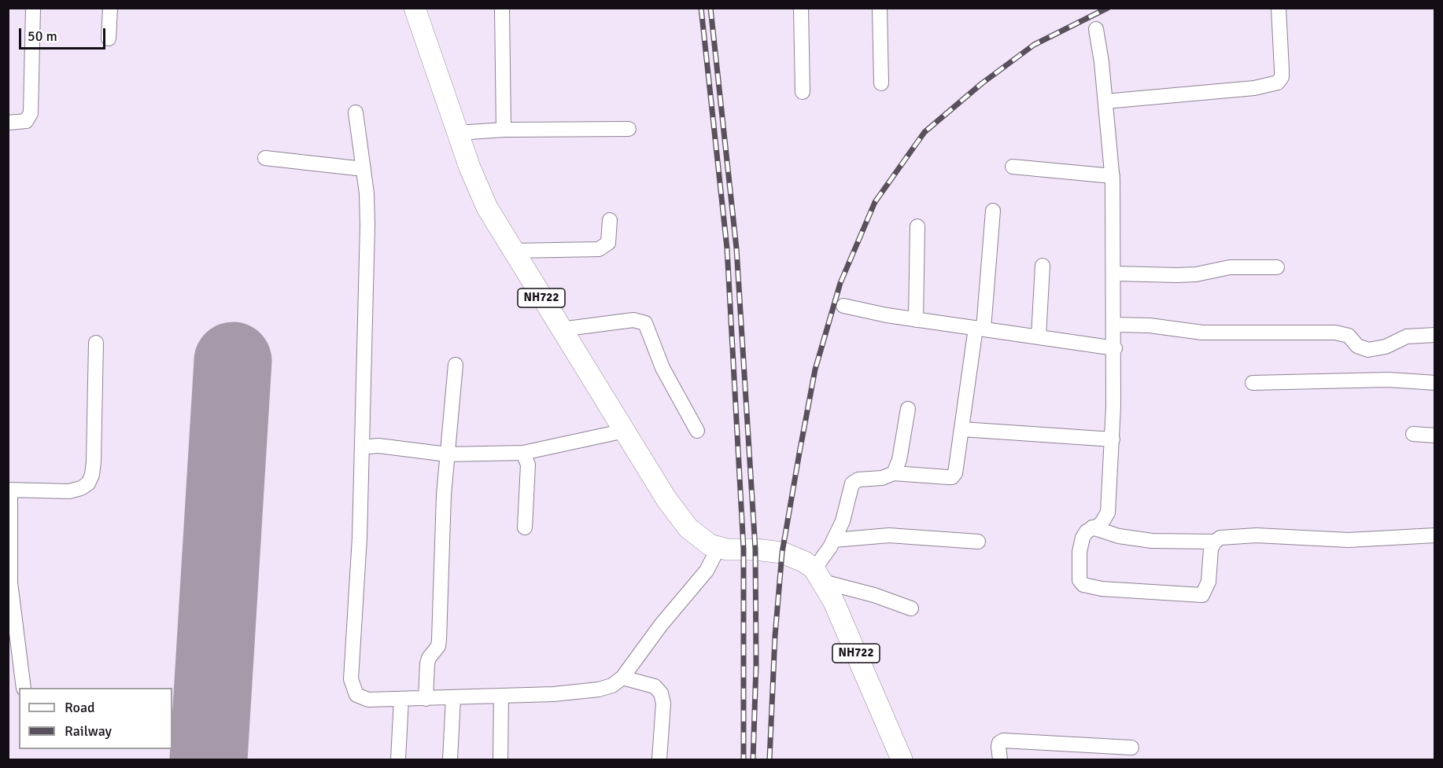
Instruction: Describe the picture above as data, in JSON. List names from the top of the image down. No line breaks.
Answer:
{"streets":{"highway":["NH722"]},"legend":["Road","Railway"],"scale_bar":"50 m"}
